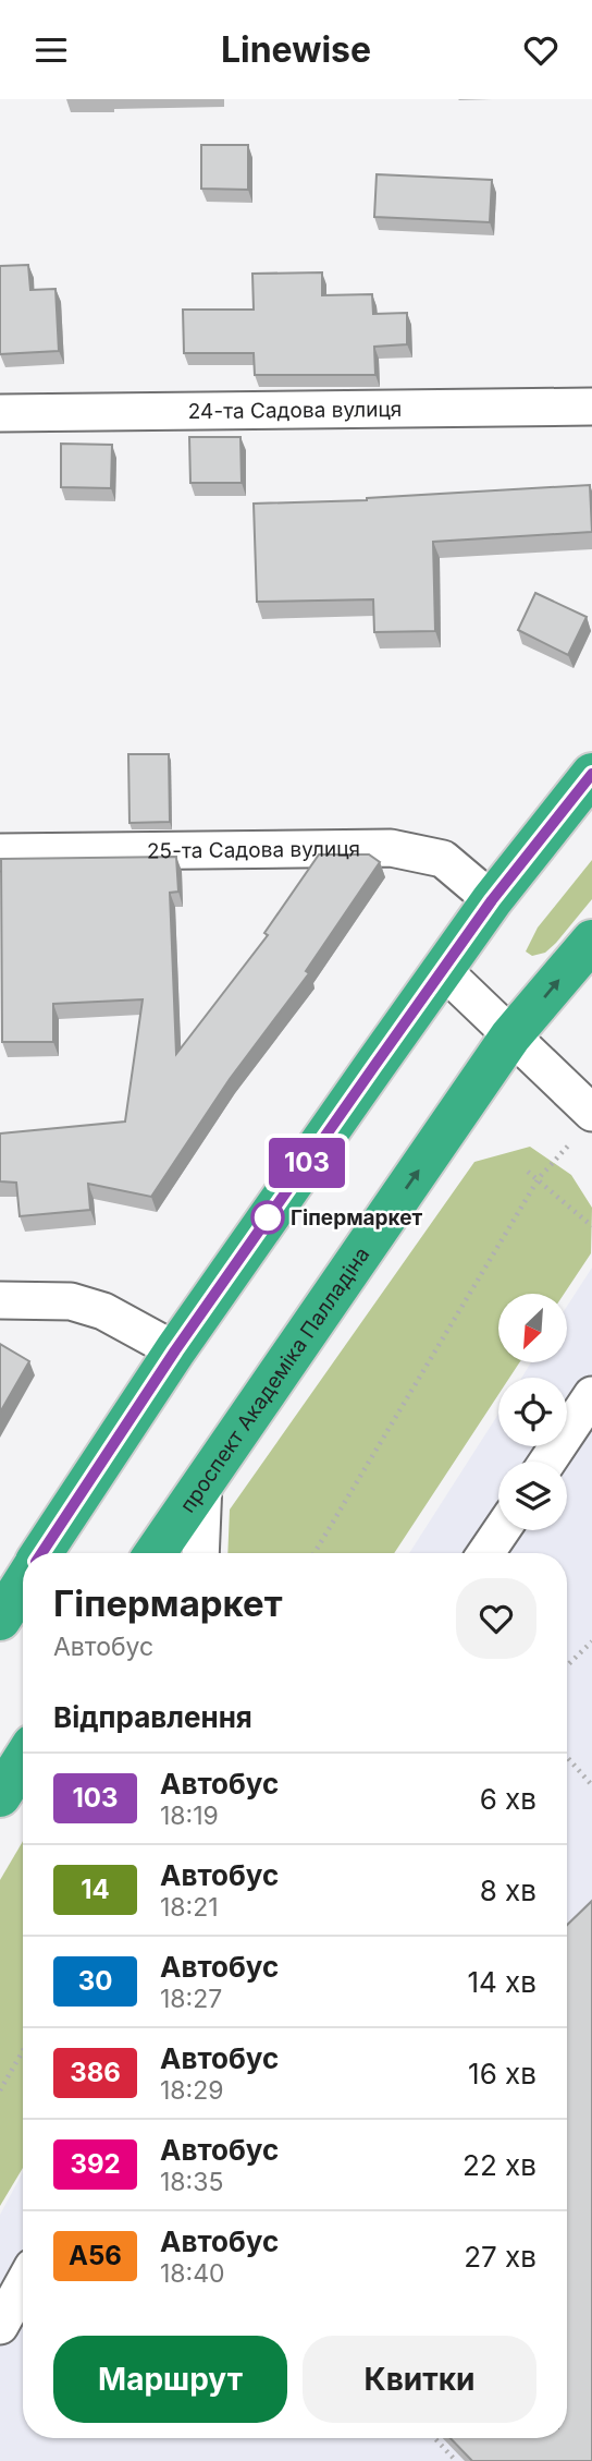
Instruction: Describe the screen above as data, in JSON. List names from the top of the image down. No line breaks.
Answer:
{"streets":{"highway":["проспект Академіка Палладіна"],"street":["24-та Садова вулиця","25-та Садова вулиця"]},"places":["Гіпермаркет"],"lines":["bus line 103"],"north":"bottom left","page":{"header":"Linewise","on_map":"103","heading":[["Гіпермаркет","Автобус"],"Відправлення"],"list":[{"mark":"103","name":"Автобус","note":"18:19","value":"6 хв"},{"mark":"14","name":"Автобус","note":"18:21","value":"8 хв"},{"mark":"30","name":"Автобус","note":"18:27","value":"14 хв"},{"mark":"386","name":"Автобус","note":"18:29","value":"16 хв"},{"mark":"392","name":"Автобус","note":"18:35","value":"22 хв"},{"mark":"А56","name":"Автобус","note":"18:40","value":"27 хв"}],"buttons":["Маршрут","Квитки"]}}
